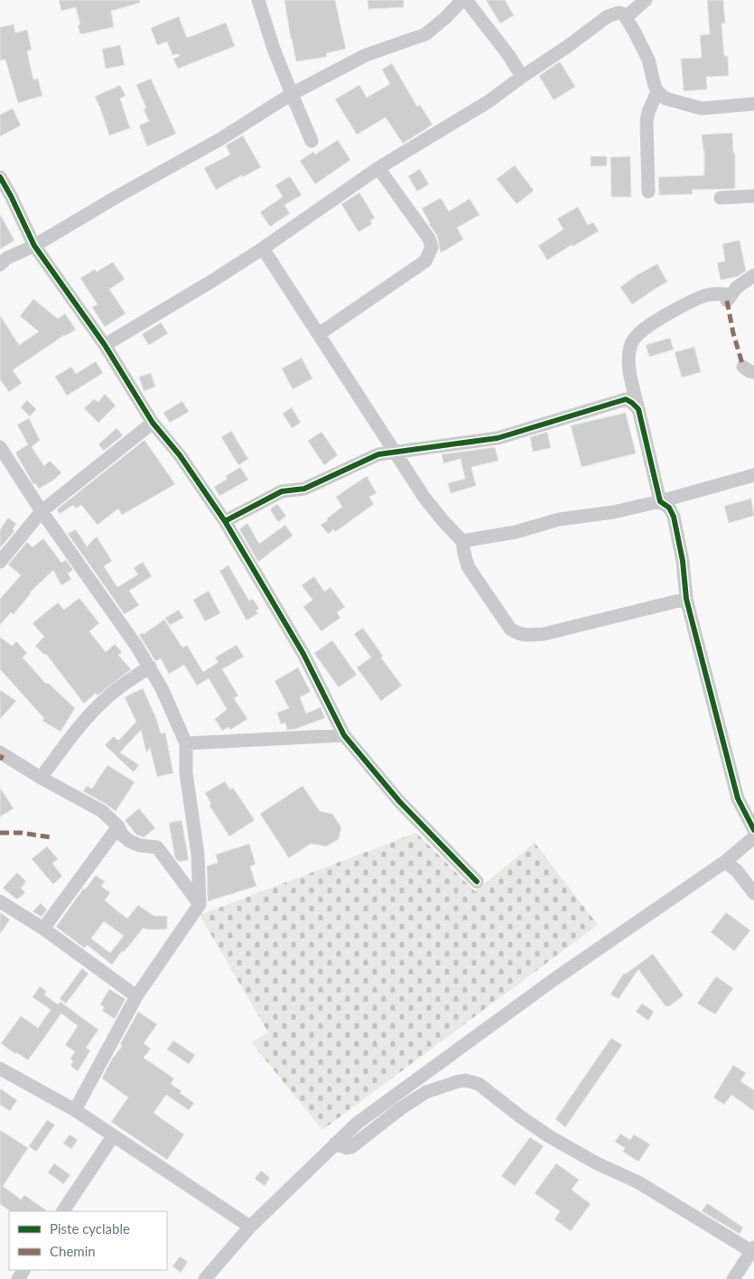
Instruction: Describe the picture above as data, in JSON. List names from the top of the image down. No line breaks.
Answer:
{"legend":["Piste cyclable","Chemin"]}
